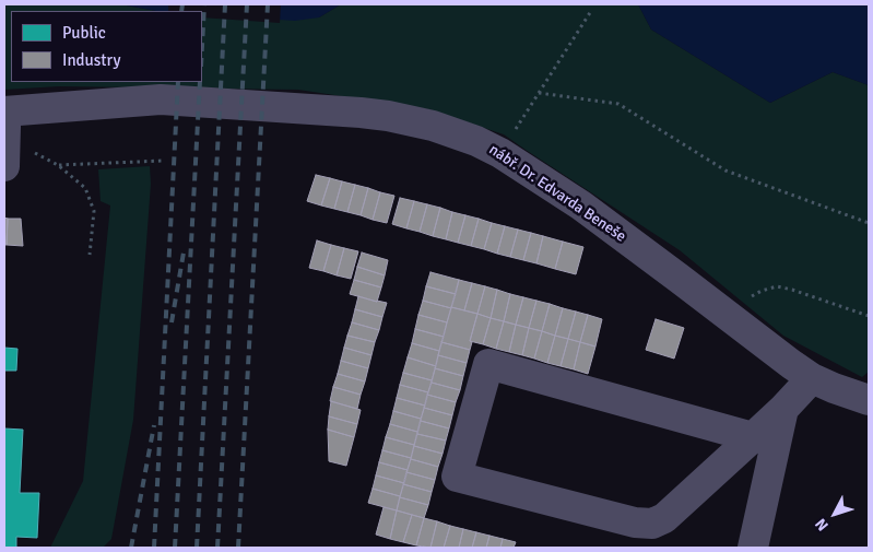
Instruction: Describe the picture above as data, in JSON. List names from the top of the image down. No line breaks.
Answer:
{"streets":{"street":["nábř. Dr. Edvarda Beneše"]},"legend":["Public","Industry"],"north":"bottom left"}
